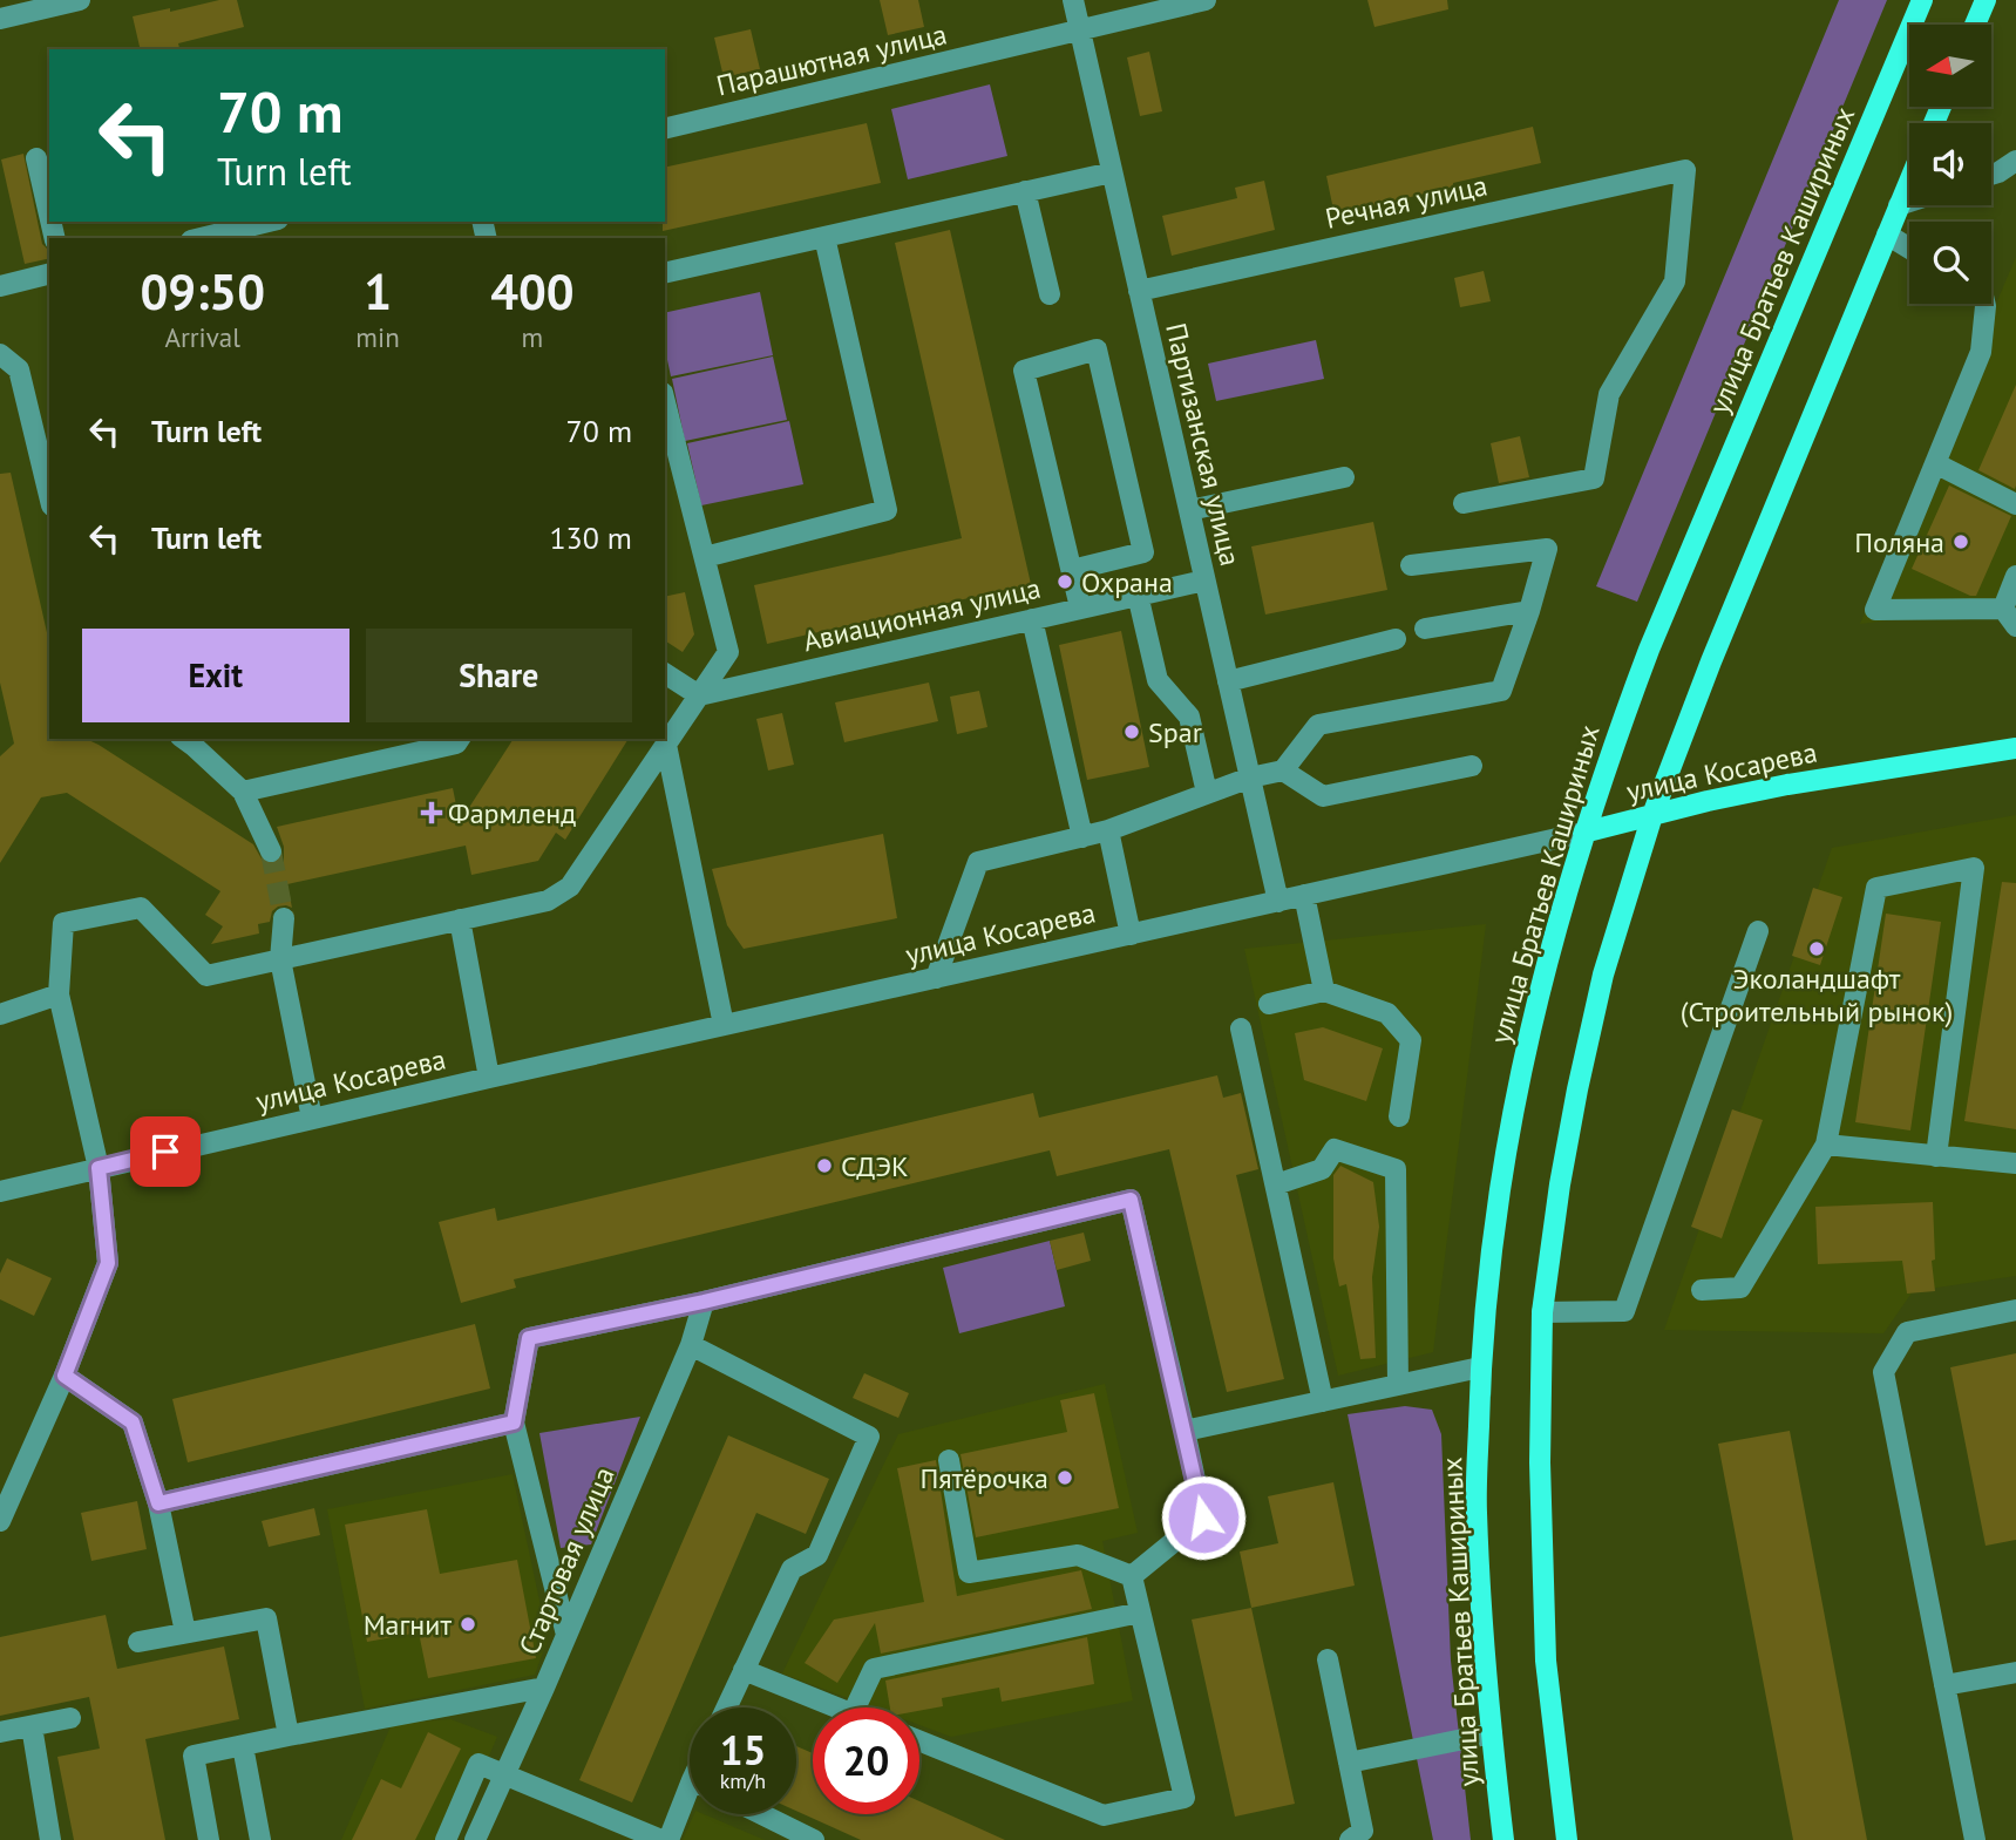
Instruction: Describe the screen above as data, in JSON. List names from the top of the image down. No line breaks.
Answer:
{"streets":{"main road":["улица Братьев Кашириных","улица Косарева"],"street":["Парашютная улица","Речная улица","Партизанская улица","Авиационная улица","Стартовая улица"]},"crossings":[["Парашютная улица","Партизанская улица"],["Речная улица","Партизанская улица"],["улица Братьев Кашириных","улица Косарева"],["Партизанская улица","Авиационная улица"],["Партизанская улица","улица Косарева"]],"places":{"other":["Поляна","Охрана","Spar","Эколандшафт (Строительный рынок)","СДЭК","Пятёрочка","Магнит"],"health":["Фармленд"]},"north":"left","page":{"turn":["70 m","Turn left"],"eta":["09:50","Arrival","1","min","400","m"],"list":[{"name":"Turn left","value":"70 m"},{"name":"Turn left","value":"130 m"}],"buttons":["Exit","Share"],"speed":"15 km/h","limit":"20"}}
